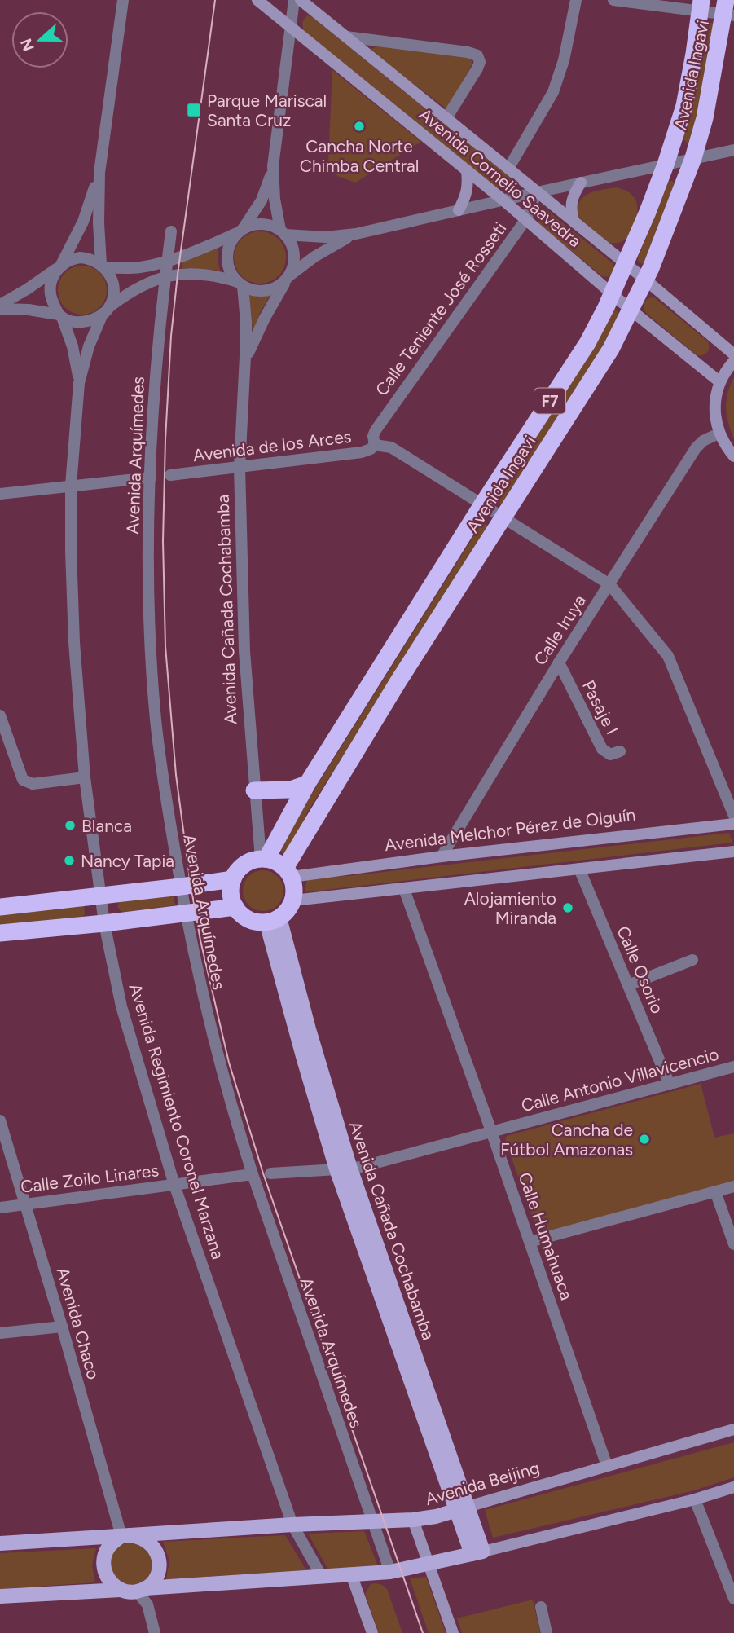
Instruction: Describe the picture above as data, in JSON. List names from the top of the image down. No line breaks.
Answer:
{"streets":{"highway":["Avenida Ingavi","F7"],"main road":["Avenida Cañada Cochabamba","Avenida Beijing"],"street":["Avenida Cornelio Saavedra","Calle Teniente José Rosseti","Avenida de los Arces","Avenida Arquímedes","Calle Iruya","Pasaje I","Avenida Melchor Pérez de Olguín","Calle Osorio","Calle Antonio Villavicencio","Avenida Regimiento Coronel Marzana","Calle Zoilo Linares","Calle Humahuaca","Avenida Chaco"]},"crossings":[["Avenida Ingavi","Avenida Cornelio Saavedra"],["Avenida Ingavi","Avenida Cañada Cochabamba"],["Avenida Ingavi","Avenida Melchor Pérez de Olguín"],["Avenida Cornelio Saavedra","Calle Teniente José Rosseti"],["Calle Teniente José Rosseti","Avenida de los Arces"],["Avenida de los Arces","Avenida Cañada Cochabamba"],["Avenida Arquímedes","Calle Zoilo Linares"],["Avenida Arquímedes","Avenida Beijing"],["Avenida Cañada Cochabamba","Avenida Melchor Pérez de Olguín"],["Avenida Cañada Cochabamba","Calle Antonio Villavicencio"],["Avenida Cañada Cochabamba","Avenida Beijing"],["Calle Iruya","Pasaje I"],["Calle Iruya","Avenida Melchor Pérez de Olguín"],["Calle Osorio","Calle Antonio Villavicencio"],["Calle Antonio Villavicencio","Calle Humahuaca"],["Avenida Regimiento Coronel Marzana","Calle Zoilo Linares"],["Avenida Regimiento Coronel Marzana","Avenida Beijing"],["Calle Zoilo Linares","Avenida Chaco"],["Calle Humahuaca","Avenida Beijing"],["Avenida Chaco","Avenida Beijing"]],"places":{"transit":["Parque Mariscal Santa Cruz"],"other":["Cancha Norte Chimba Central","Blanca","Nancy Tapia","Alojamiento Miranda","Cancha de Fútbol Amazonas"]},"north":"left"}
